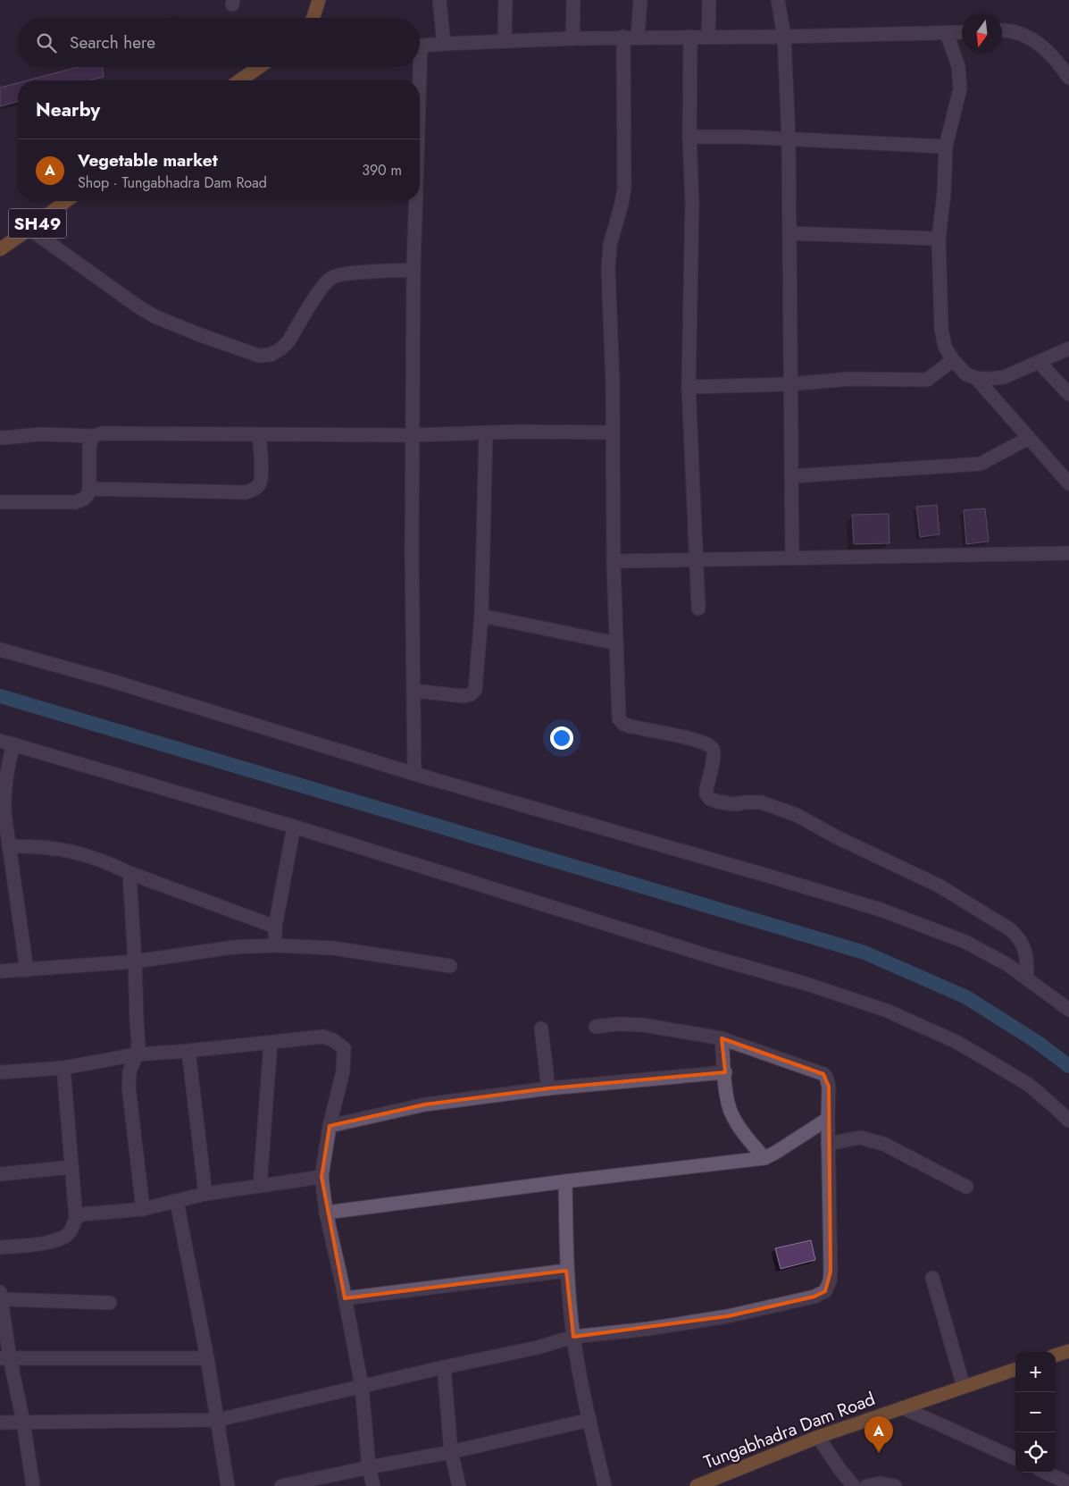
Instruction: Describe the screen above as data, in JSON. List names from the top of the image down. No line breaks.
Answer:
{"streets":{"main road":["SH49","Tungabhadra Dam Road"]},"north":"bottom","page":{"search":"Search here","heading":"Nearby","list":[{"mark":"A","name":"Vegetable market","note":"Shop · Tungabhadra Dam Road","value":"390 m"}],"map_buttons":["+","−"],"pins":"A"}}
